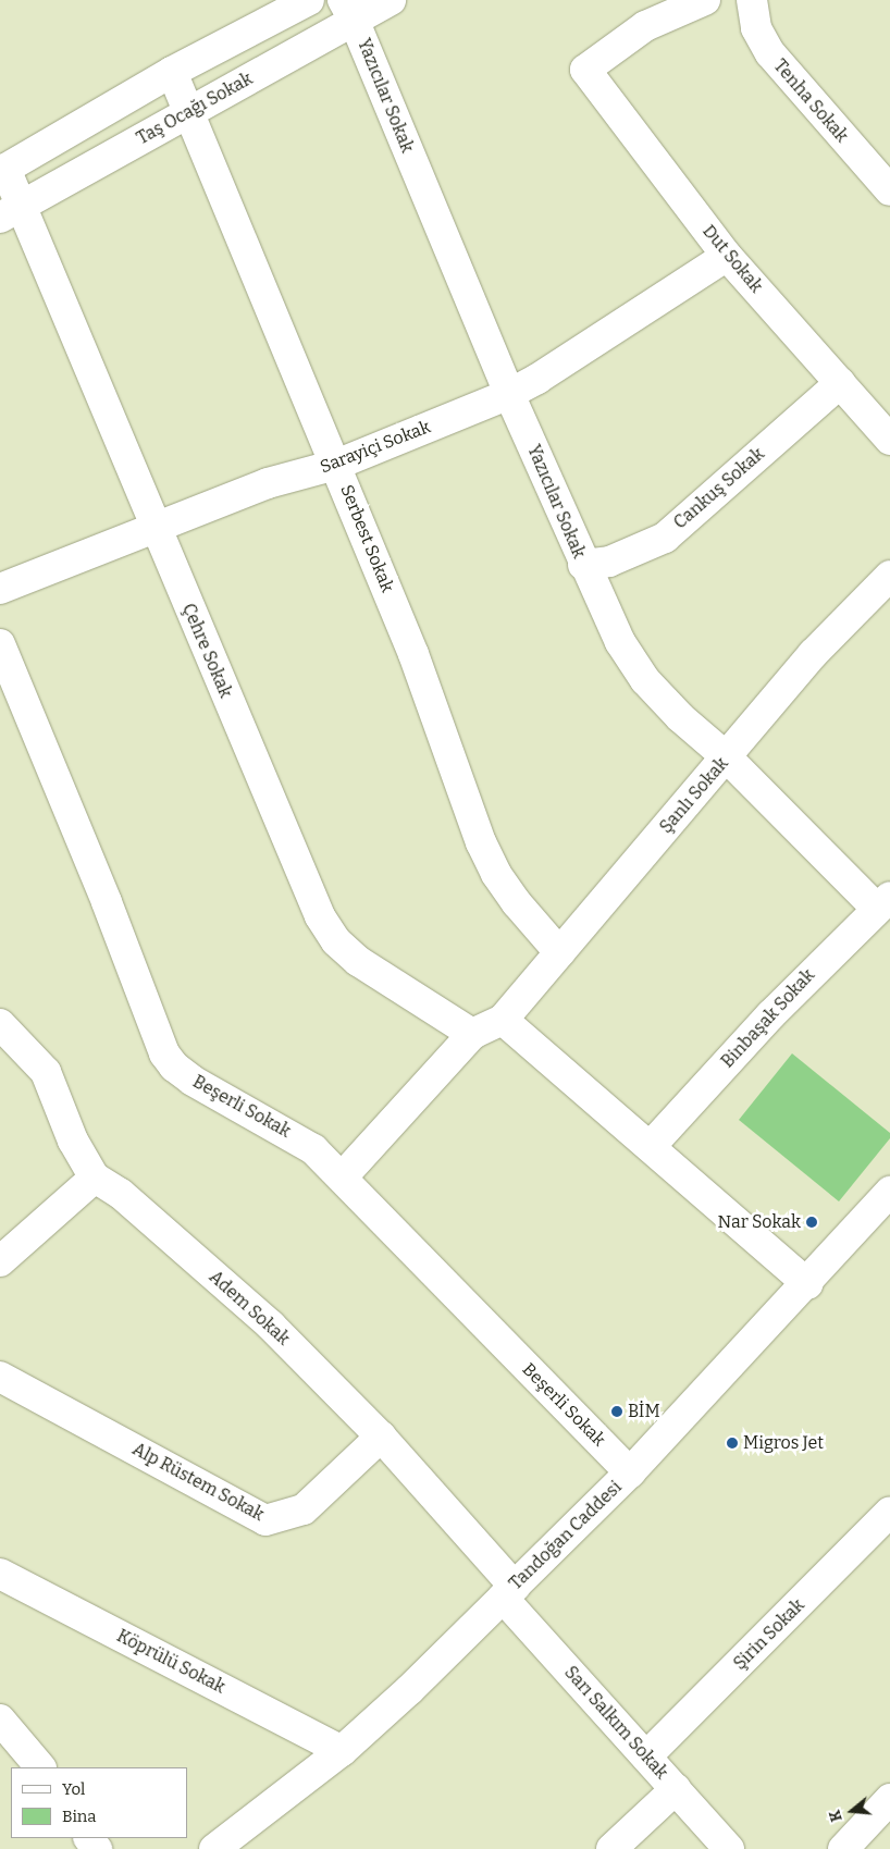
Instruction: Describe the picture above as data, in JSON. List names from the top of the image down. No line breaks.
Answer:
{"streets":{"street":["Yazıcılar Sokak","Tenha Sokak","Taş Ocağı Sokak","Dut Sokak","Sarayiçi Sokak","Cankuş Sokak","Serbest Sokak","Çehre Sokak","Şanlı Sokak","Binbaşak Sokak","Beşerli Sokak","Adem Sokak","Alp Rüstem Sokak","Tandoğan Caddesi","Şirin Sokak","Köprülü Sokak","Sarı Salkım Sokak"]},"crossings":[["Yazıcılar Sokak","Taş Ocağı Sokak"],["Yazıcılar Sokak","Sarayiçi Sokak"],["Yazıcılar Sokak","Cankuş Sokak"],["Yazıcılar Sokak","Şanlı Sokak"],["Yazıcılar Sokak","Binbaşak Sokak"],["Taş Ocağı Sokak","Serbest Sokak"],["Taş Ocağı Sokak","Çehre Sokak"],["Dut Sokak","Sarayiçi Sokak"],["Dut Sokak","Cankuş Sokak"],["Sarayiçi Sokak","Serbest Sokak"],["Sarayiçi Sokak","Çehre Sokak"],["Serbest Sokak","Şanlı Sokak"],["Beşerli Sokak","Tandoğan Caddesi"],["Adem Sokak","Alp Rüstem Sokak"],["Adem Sokak","Tandoğan Caddesi"],["Adem Sokak","Sarı Salkım Sokak"],["Tandoğan Caddesi","Köprülü Sokak"],["Tandoğan Caddesi","Sarı Salkım Sokak"],["Şirin Sokak","Sarı Salkım Sokak"]],"places":["Nar Sokak","BİM","Migros Jet"],"legend":["Yol","Bina"],"north":"left"}
